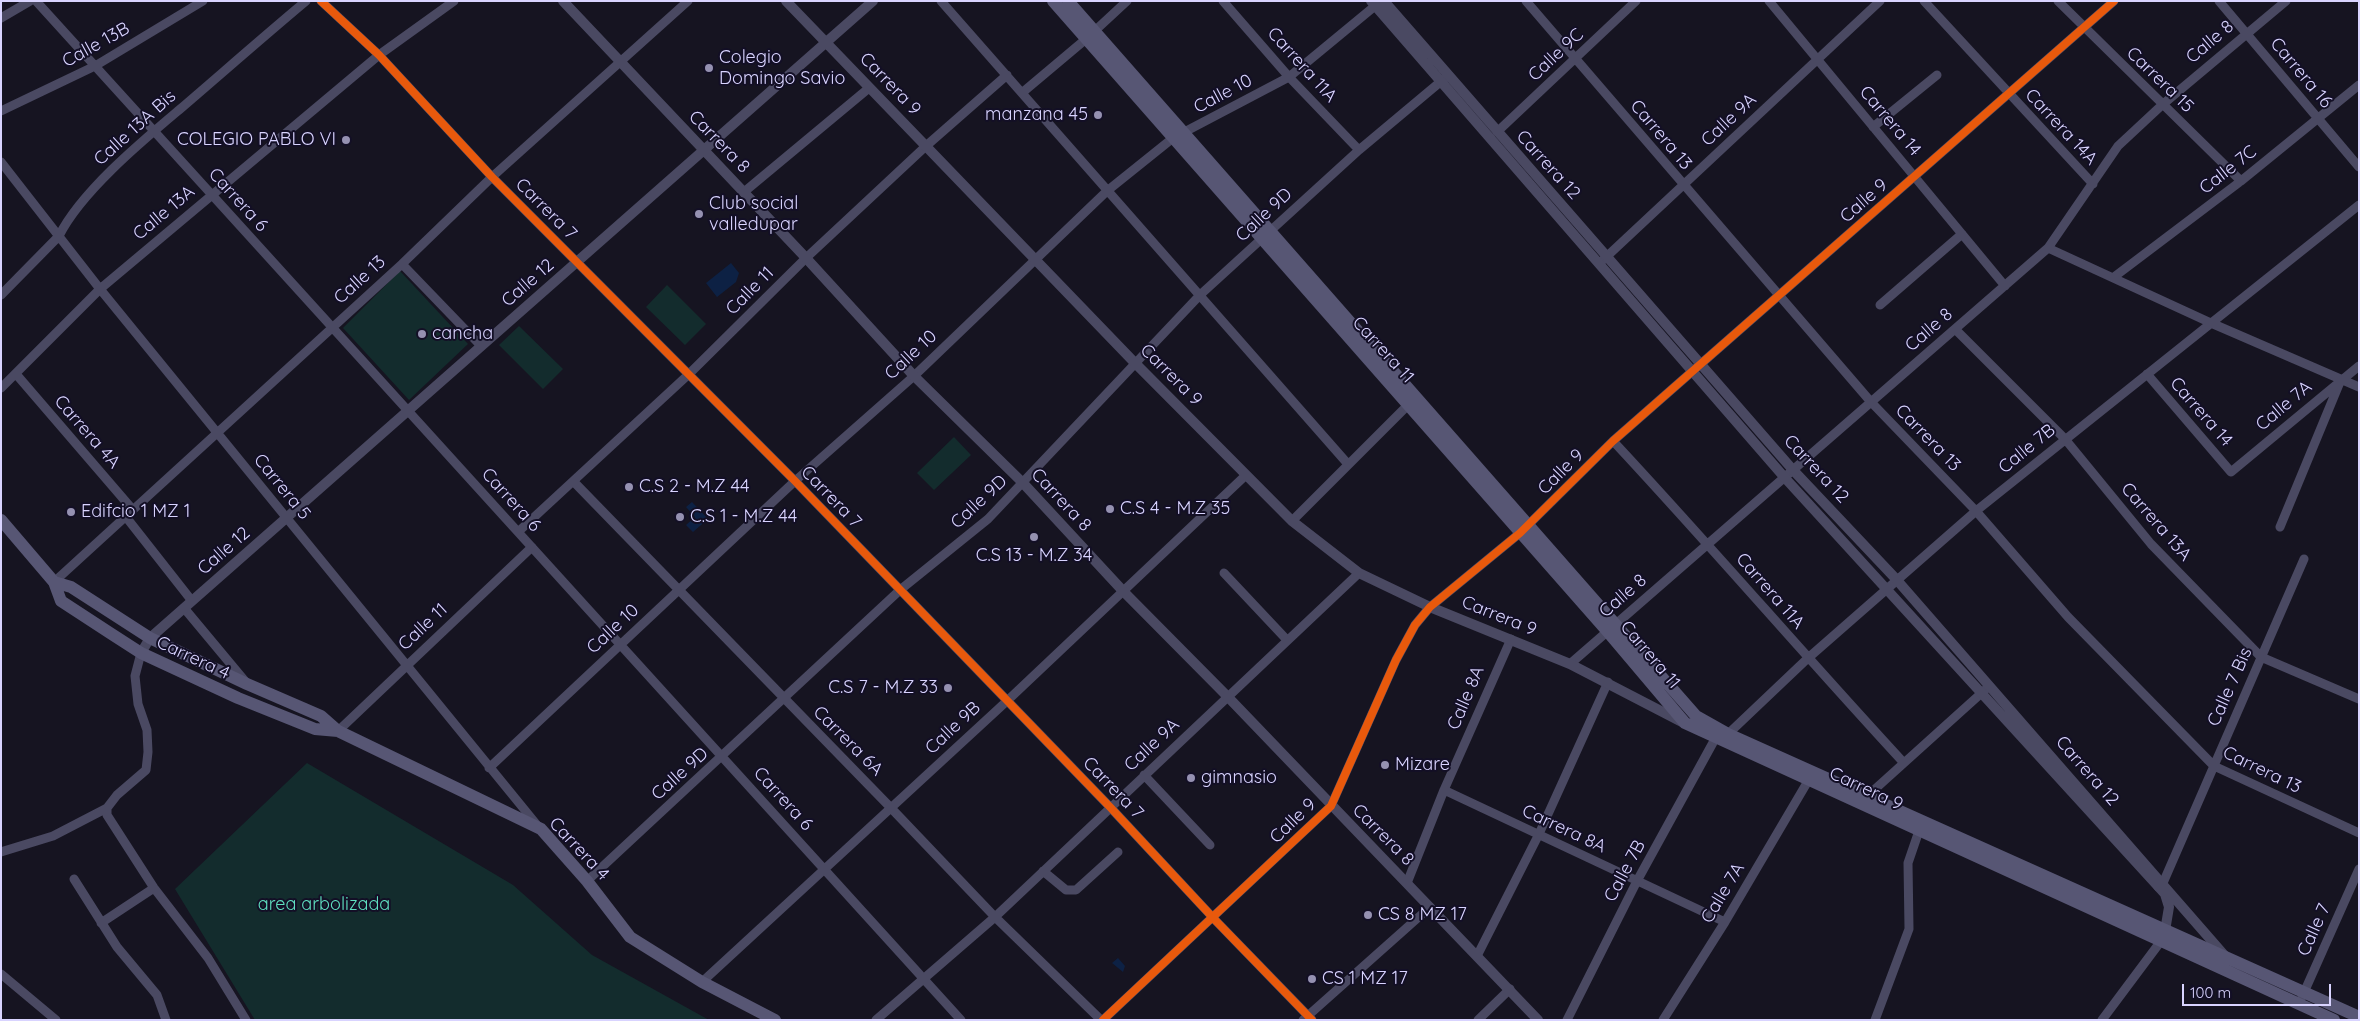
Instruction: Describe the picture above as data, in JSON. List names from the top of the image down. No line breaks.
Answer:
{"streets":{"main road":["Carrera 9","Carrera 11","Carrera 4"],"street":["Calle 8","Calle 13B","Calle 9C","Carrera 11A","Carrera 16","Carrera 15","Calle 10","Calle 9A","Carrera 14","Carrera 14A","Calle 13A Bis","Carrera 13","Carrera 8","Carrera 12","Calle 7C","Carrera 6","Calle 9","Carrera 7","Calle 13A","Calle 9D","Calle 13","Calle 12","Calle 11","Calle 7A","Carrera 4A","Calle 7B","Carrera 5","Carrera 13A","Calle 7 Bis","Calle 8A","Calle 9B","Carrera 6A","Carrera 8A","Calle 7"]},"crossings":[["Calle 8","Carrera 11A"],["Calle 8","Carrera 16"],["Calle 8","Carrera 15"],["Calle 8","Carrera 9"],["Calle 8","Carrera 14"],["Calle 8","Carrera 14A"],["Calle 8","Carrera 13"],["Calle 8","Carrera 12"],["Calle 8","Carrera 11"],["Calle 8","Carrera 13A"],["Calle 13B","Carrera 6"],["Calle 9C","Carrera 13"],["Calle 9C","Carrera 12"],["Carrera 11A","Calle 10"],["Carrera 11A","Calle 9"],["Carrera 11A","Calle 9D"],["Carrera 11A","Calle 7B"],["Carrera 16","Calle 7C"],["Carrera 15","Calle 7C"],["Carrera 15","Calle 9"],["Carrera 9","Calle 10"],["Carrera 9","Calle 9A"],["Carrera 9","Carrera 12"],["Carrera 9","Calle 9"],["Carrera 9","Calle 9D"],["Carrera 9","Calle 12"],["Carrera 9","Calle 11"],["Carrera 9","Carrera 11"],["Carrera 9","Calle 7A"],["Carrera 9","Calle 7B"],["Carrera 9","Calle 8A"],["Carrera 9","Calle 9B"],["Carrera 9","Calle 7"],["Calle 10","Carrera 8"],["Calle 10","Carrera 12"],["Calle 10","Carrera 6"],["Calle 10","Carrera 7"],["Calle 10","Carrera 11"],["Calle 10","Carrera 5"],["Calle 10","Carrera 6A"],["Calle 9A","Carrera 14"],["Calle 9A","Carrera 13"],["Calle 9A","Carrera 8"],["Calle 9A","Carrera 12"],["Calle 9A","Carrera 6"],["Calle 9A","Carrera 7"],["Calle 9A","Carrera 6A"],["Carrera 14","Calle 9"],["Carrera 14","Calle 7A"],["Carrera 14","Calle 7B"],["Carrera 14A","Calle 9"],["Calle 13A Bis","Carrera 6"],["Calle 13A Bis","Carrera 5"],["Carrera 13","Calle 9"],["Carrera 13","Calle 7B"],["Carrera 13","Calle 7 Bis"],["Carrera 8","Calle 9"],["Carrera 8","Calle 9D"],["Carrera 8","Calle 13"],["Carrera 8","Calle 12"],["Carrera 8","Calle 11"],["Carrera 8","Calle 8A"],["Carrera 8","Calle 9B"],["Carrera 12","Calle 9"],["Carrera 12","Calle 9D"],["Carrera 12","Calle 7B"],["Carrera 12","Calle 7 Bis"],["Carrera 6","Calle 13A"],["Carrera 6","Calle 9D"],["Carrera 6","Calle 13"],["Carrera 6","Calle 12"],["Carrera 6","Calle 11"],["Carrera 6","Calle 9B"],["Calle 9","Carrera 7"],["Calle 9","Carrera 11"],["Calle 9","Carrera 6A"],["Carrera 7","Calle 13A"],["Carrera 7","Calle 9D"],["Carrera 7","Calle 13"],["Carrera 7","Calle 12"],["Carrera 7","Calle 11"],["Carrera 7","Calle 9B"],["Calle 13A","Carrera 4A"],["Calle 13A","Carrera 5"],["Calle 9D","Carrera 11"],["Calle 9D","Carrera 4"],["Calle 9D","Carrera 6A"],["Calle 13","Carrera 4A"],["Calle 13","Carrera 5"],["Calle 13","Carrera 4"],["Calle 12","Carrera 5"],["Calle 12","Carrera 4"],["Calle 11","Carrera 5"],["Calle 11","Carrera 4"],["Calle 11","Carrera 6A"],["Calle 7A","Carrera 8A"],["Calle 7B","Carrera 13A"],["Calle 7B","Carrera 8A"],["Carrera 5","Carrera 4"],["Carrera 13A","Calle 7 Bis"],["Carrera 4","Calle 9B"],["Calle 8A","Carrera 8A"],["Calle 9B","Carrera 6A"]],"parks":["area arbolizada"],"places":["Colegio Domingo Savio","manzana 45","COLEGIO PABLO VI","Club social valledupar","cancha","C.S 2 - M.Z 44","C.S 4 - M.Z 35","Edifcio 1 MZ 1","C.S 1 - M.Z 44","C.S 13 - M.Z 34","C.S 7 - M.Z 33","Mizare","gimnasio","CS 8 MZ 17","CS 1 MZ 17"],"scale_bar":"100 m"}
